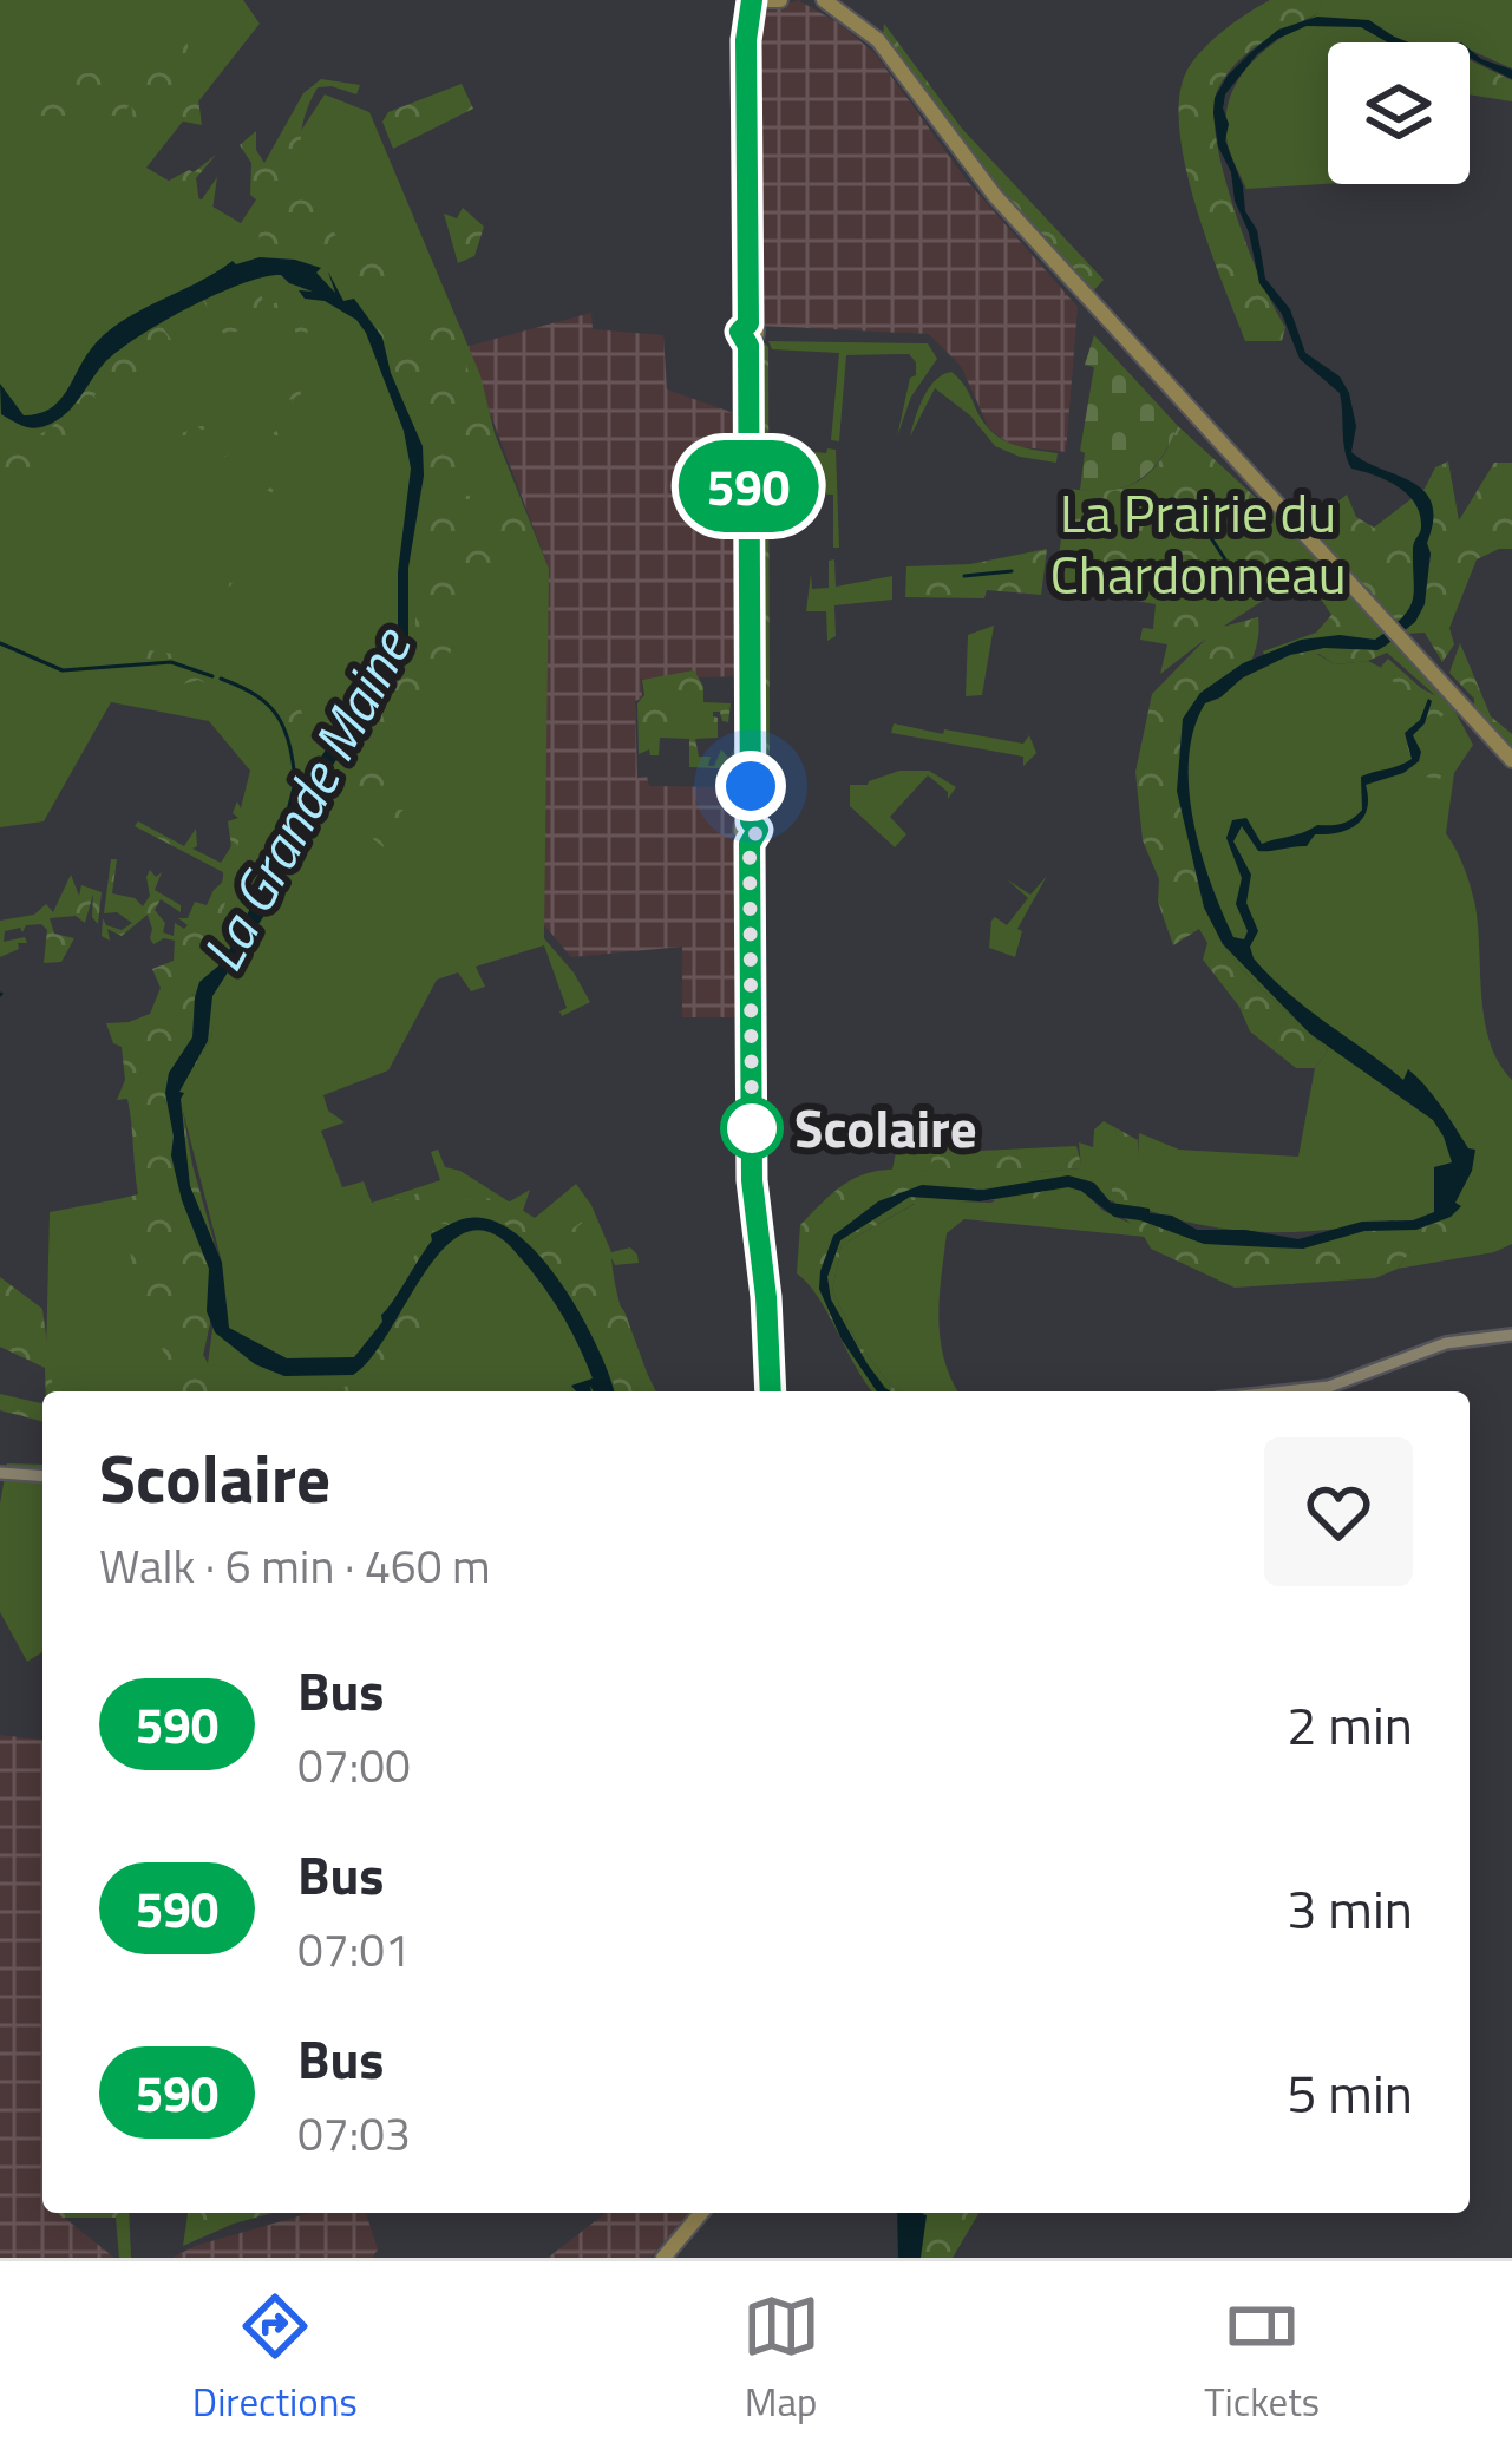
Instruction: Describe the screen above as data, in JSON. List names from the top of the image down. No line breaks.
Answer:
{"water":["La Grande Maine"],"parks":["La Prairie du Chardonneau"],"places":["Scolaire"],"lines":["bus line 590"],"page":{"on_map":"590","heading":["Scolaire","Walk · 6 min · 460 m"],"list":[{"mark":"590","name":"Bus","note":"07:00","value":"2 min"},{"mark":"590","name":"Bus","note":"07:01","value":"3 min"},{"mark":"590","name":"Bus","note":"07:03","value":"5 min"}],"tabs":["Directions","Map","Tickets"]}}
